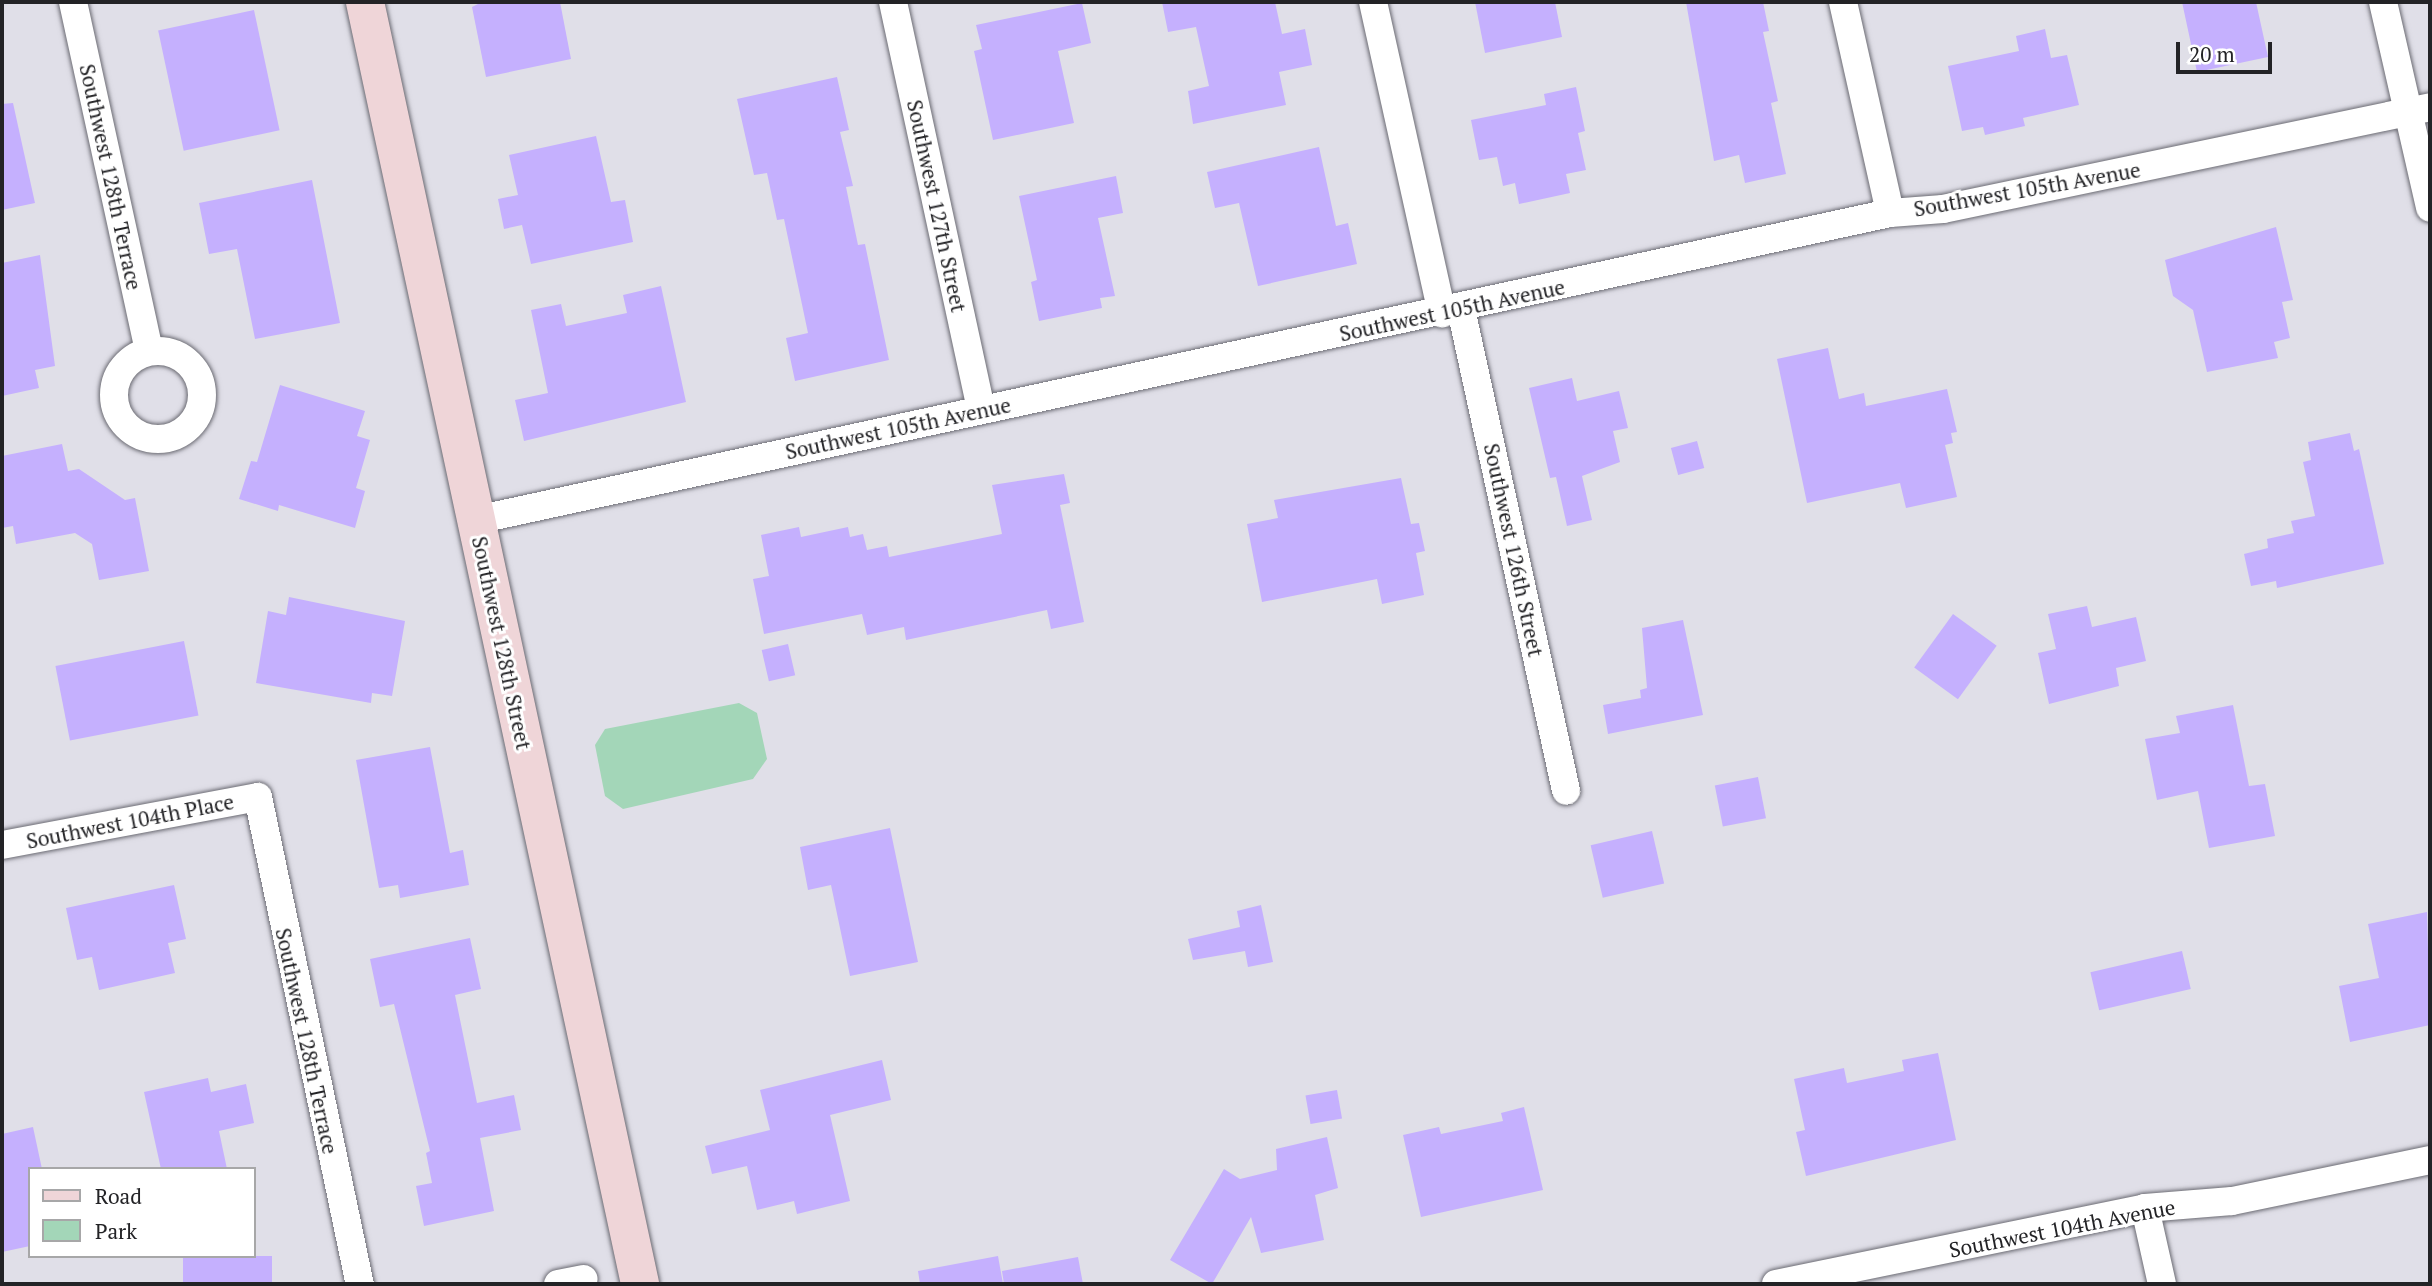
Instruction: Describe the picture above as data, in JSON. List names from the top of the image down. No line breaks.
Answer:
{"streets":{"street":["Southwest 128th Terrace","Southwest 105th Avenue","Southwest 127th Street","Southwest 126th Street","Southwest 128th Street","Southwest 104th Place","Southwest 104th Avenue"]},"crossings":[["Southwest 128th Terrace","Southwest 104th Place"],["Southwest 105th Avenue","Southwest 127th Street"],["Southwest 105th Avenue","Southwest 126th Street"],["Southwest 105th Avenue","Southwest 128th Street"]],"legend":["Road","Park"],"scale_bar":"20 m"}
